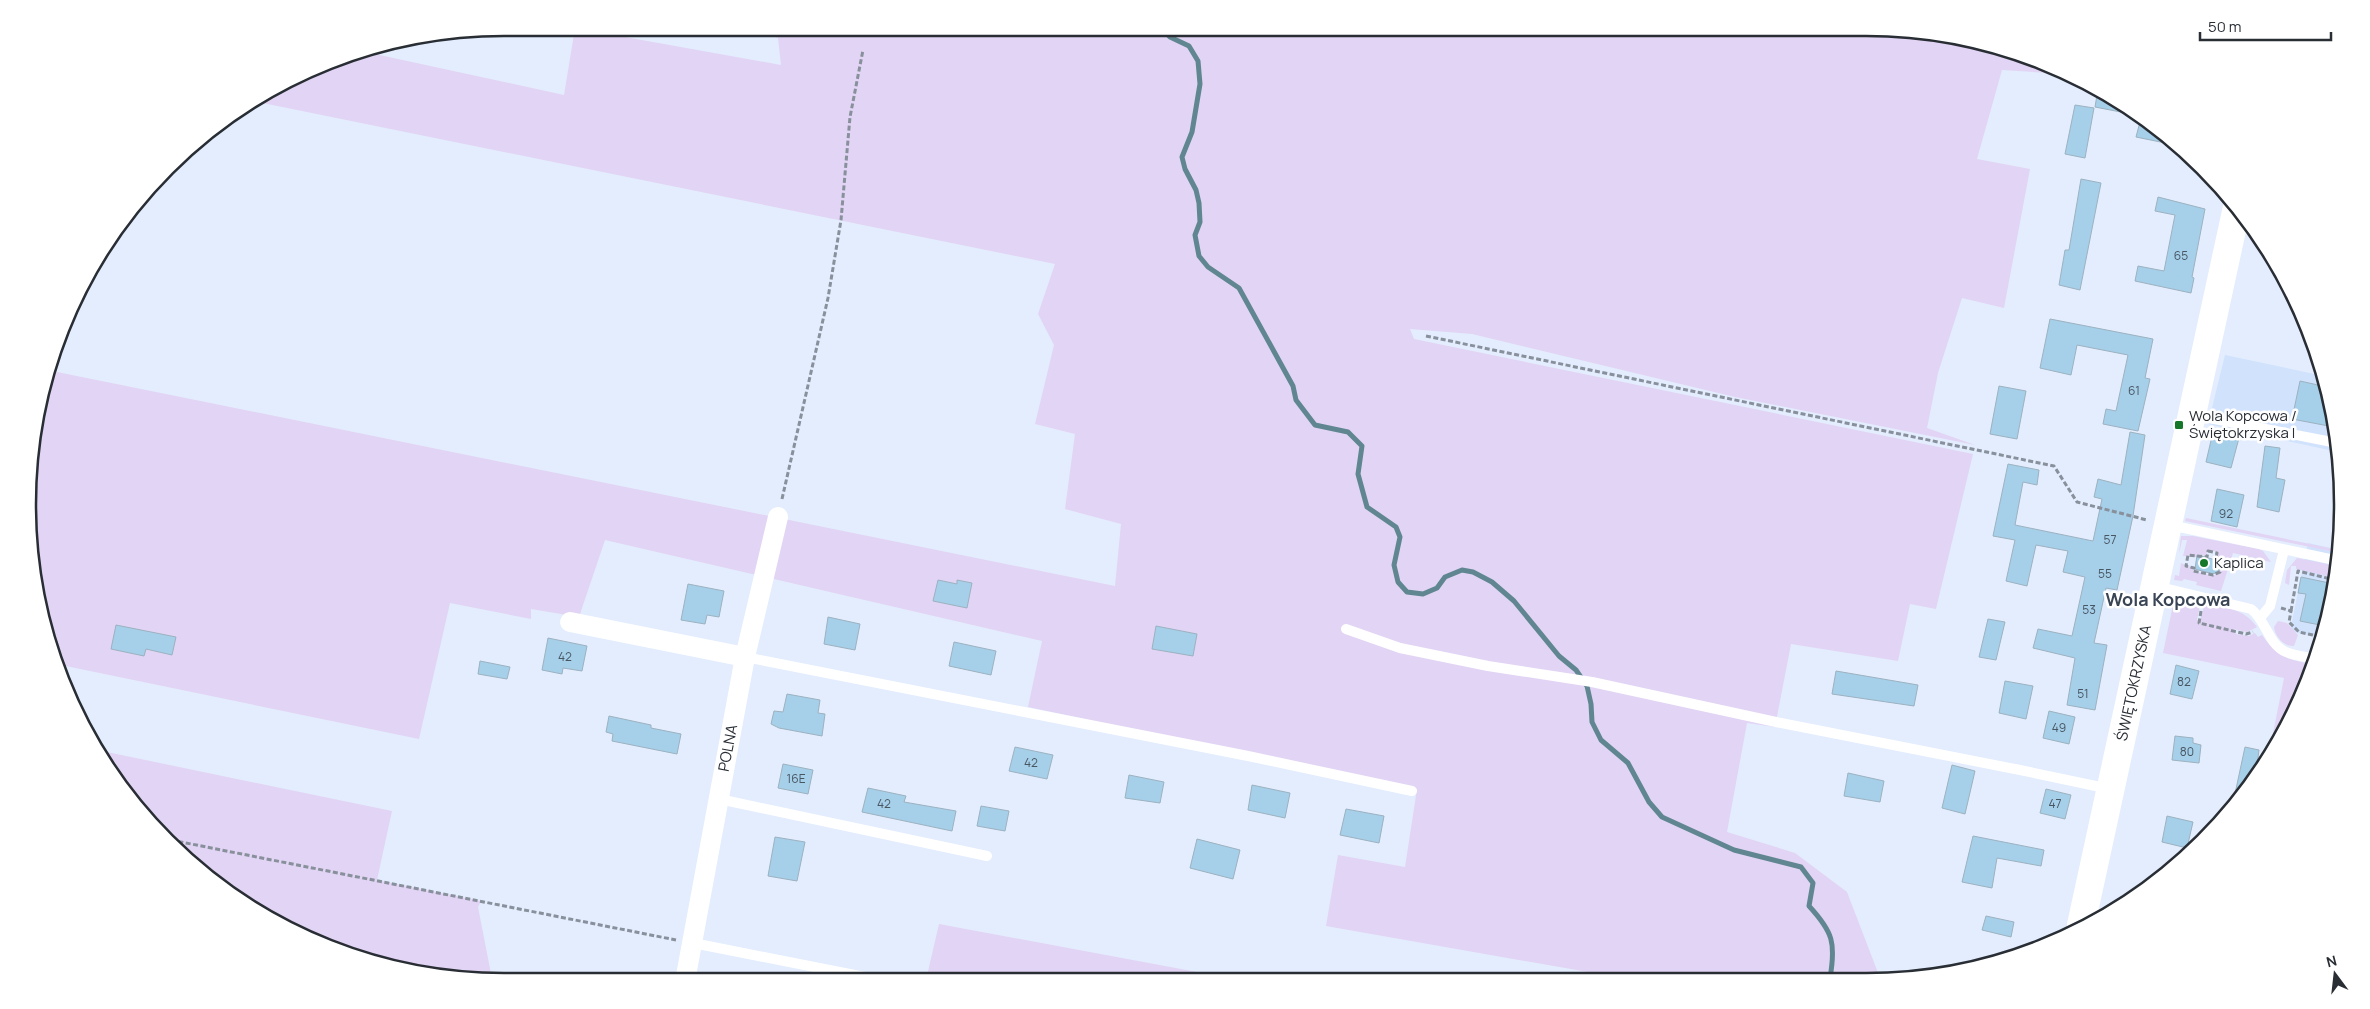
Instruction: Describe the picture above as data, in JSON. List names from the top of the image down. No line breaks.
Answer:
{"streets":{"street":["ŚWIĘTOKRZYSKA","POLNA"]},"districts":["Wola Kopcowa"],"places":{"transit":["Wola Kopcowa / Świętokrzyska I"],"other":["Kaplica"]},"house_numbers":["65","61","92","57","55","53","42","82","51","49","80","42","16E","42","47"],"scale_bar":"50 m","north":"top"}
